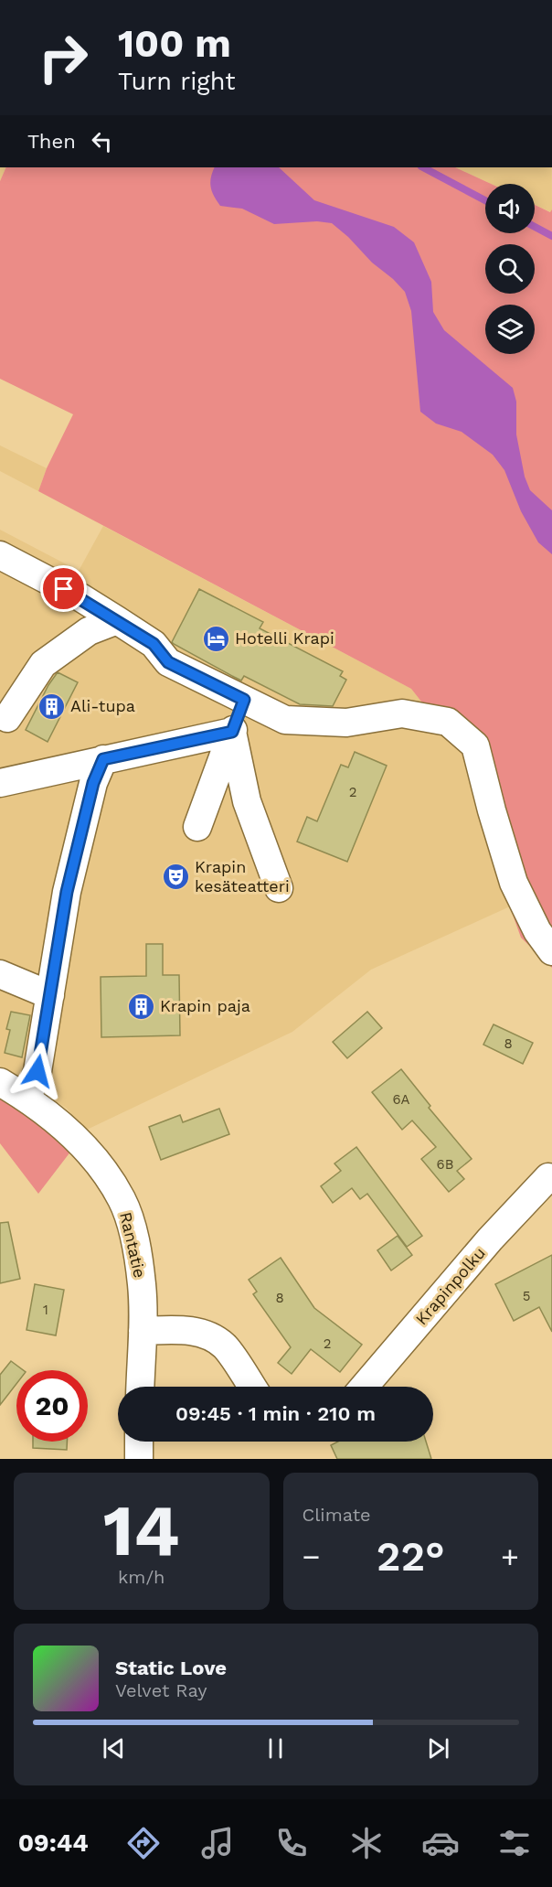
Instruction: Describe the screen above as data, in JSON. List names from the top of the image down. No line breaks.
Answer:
{"streets":{"street":["Rantatie","Krapinpolku"]},"places":{"hotel":["Hotelli Krapi"],"building":["Ali-tupa","Krapin paja"],"theatre":["Krapin kesäteatteri"]},"house_numbers":["2","8","6A","6B","5","8","1","2"],"page":{"turn":["100 m","Turn right"],"then":"Then","limit":"20","trip":"09:45 · 1 min · 210 m","tile":[["14","km/h"],"Climate"],"heat":["−","22°","+"],"song":["Static Love","Velvet Ray"],"tabs":"09:44"}}
